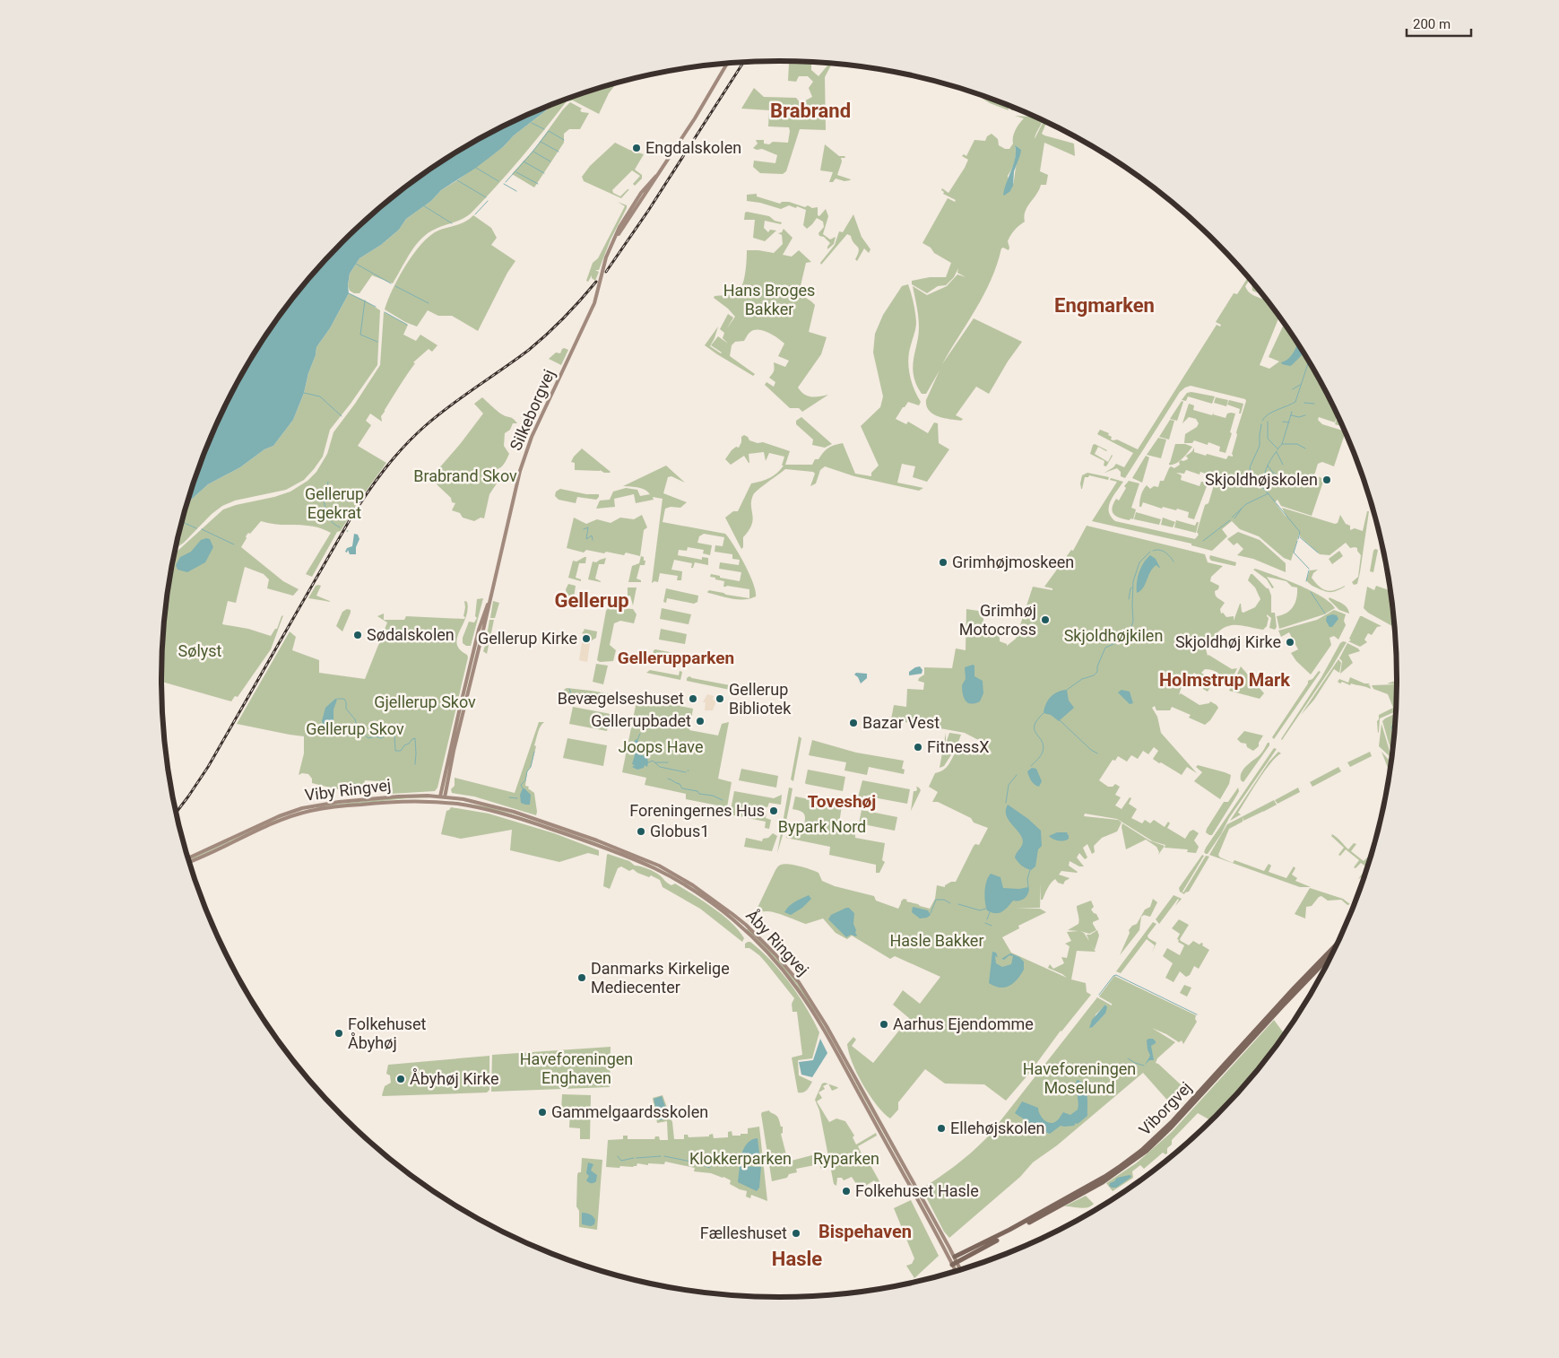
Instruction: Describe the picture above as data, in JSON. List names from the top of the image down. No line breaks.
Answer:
{"streets":{"main road":["Silkeborgvej","Viby Ringvej","Åby Ringvej","Viborgvej"]},"crossings":[["Silkeborgvej","Viby Ringvej"],["Silkeborgvej","Åby Ringvej"],["Viby Ringvej","Åby Ringvej"],["Åby Ringvej","Viborgvej"]],"districts":["Brabrand","Engmarken","Gellerup","Gellerupparken","Holmstrup Mark","Toveshøj","Bispehaven","Hasle"],"parks":["Hans Broges Bakker","Brabrand Skov","Gellerup Egekrat","Skjoldhøjkilen","Sølyst","Gjellerup Skov","Gellerup Skov","Joops Have","Bypark Nord","Hasle Bakker","Haveforeningen Enghaven","Haveforeningen Moselund","Klokkerparken","Ryparken"],"places":["Engdalskolen","Skjoldhøjskolen","Grimhøjmoskeen","Grimhøj Motocross","Sødalskolen","Gellerup Kirke","Skjoldhøj Kirke","Bevægelseshuset","Gellerup Bibliotek","Gellerupbadet","Bazar Vest","FitnessX","Foreningernes Hus","Globus1","Danmarks Kirkelige Mediecenter","Aarhus Ejendomme","Folkehuset Åbyhøj","Åbyhøj Kirke","Gammelgaardsskolen","Ellehøjskolen","Folkehuset Hasle","Fælleshuset"],"scale_bar":"200 m"}
